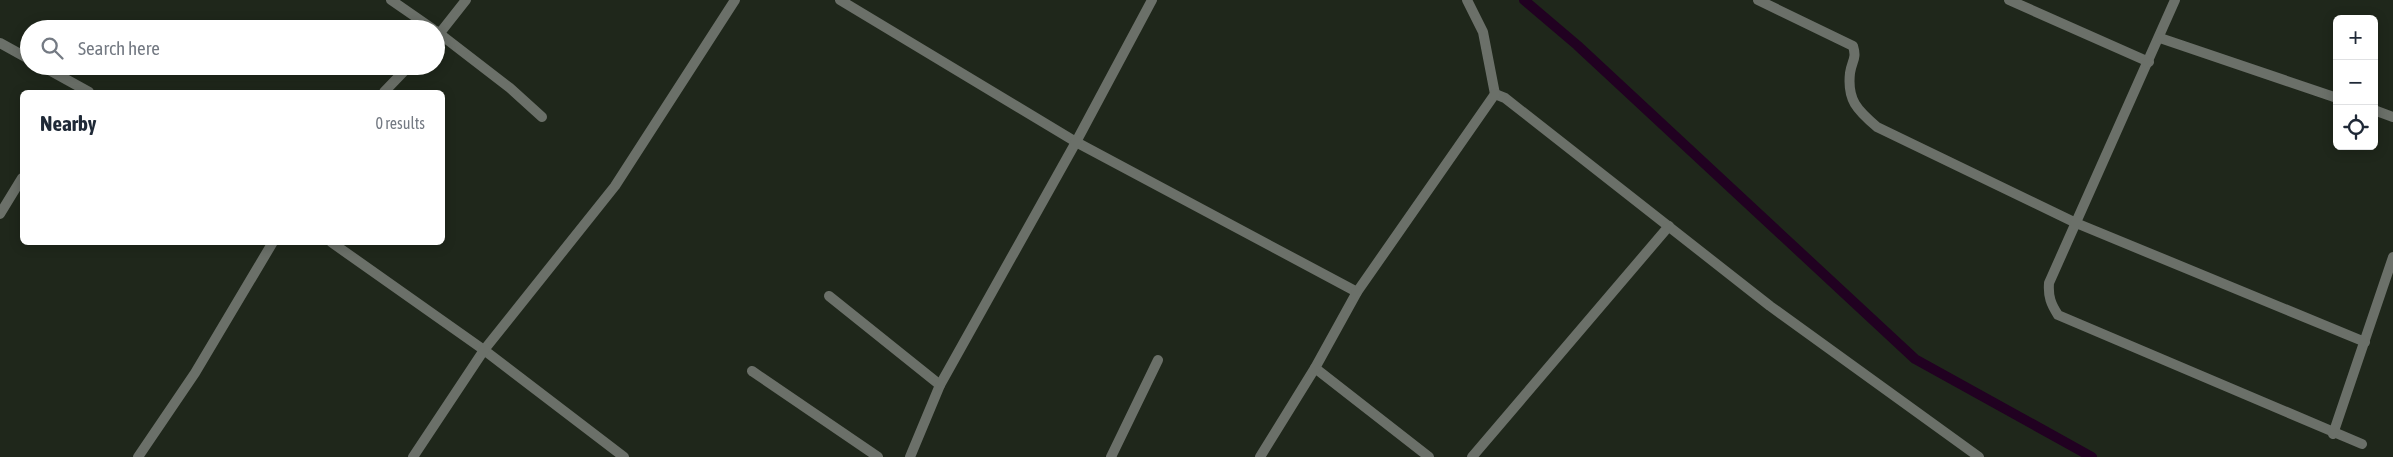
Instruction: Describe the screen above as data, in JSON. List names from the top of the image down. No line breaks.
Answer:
{"page":{"map_buttons":["+","−"],"search":"Search here","heading":["Nearby","0 results"]}}
